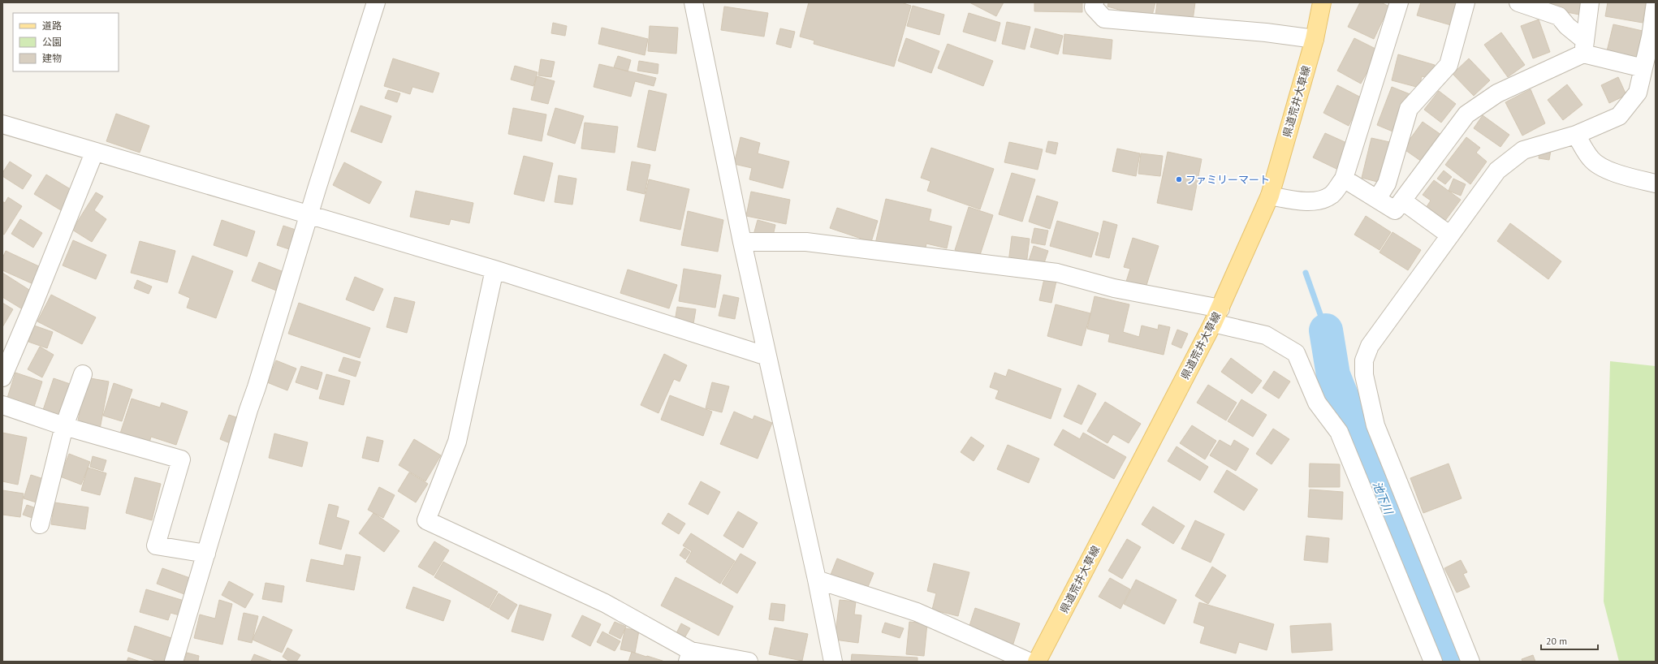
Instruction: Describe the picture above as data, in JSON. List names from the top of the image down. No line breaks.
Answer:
{"streets":{"main road":["県道荒井大草線"]},"water":["池下川"],"places":["ファミリーマート"],"legend":["道路","公園","建物"],"scale_bar":"20 m"}
